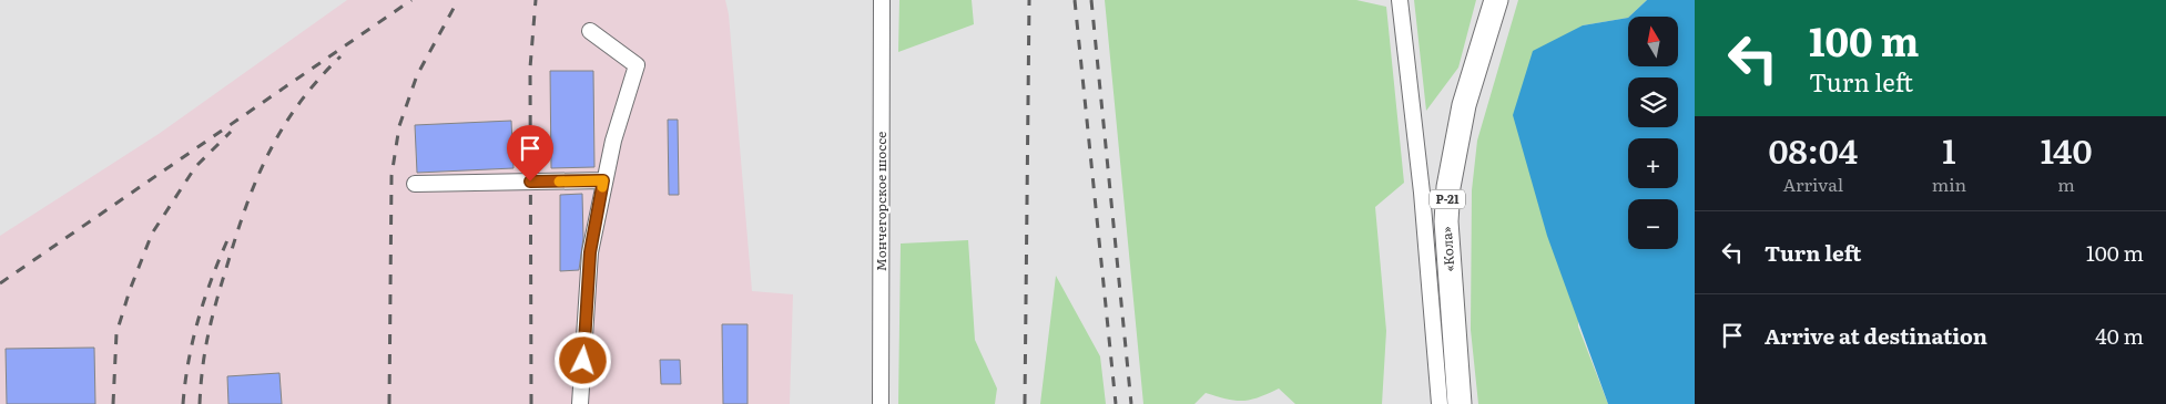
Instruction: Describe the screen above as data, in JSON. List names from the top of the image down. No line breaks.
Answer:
{"streets":{"highway":["Р-21","«Кола»"],"street":["Мончегорское шоссе"]},"north":"top","page":{"turn":["100 m","Turn left"],"map_buttons":["+","−"],"eta":["08:04","Arrival","1","min","140","m"],"list":[{"name":"Turn left","value":"100 m"},{"name":"Arrive at destination","value":"40 m"}]}}
